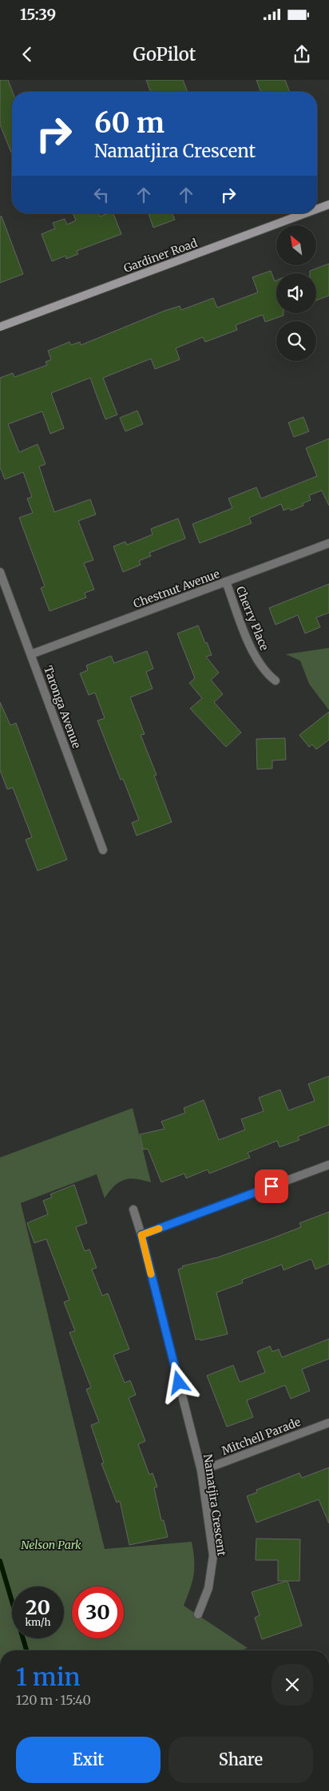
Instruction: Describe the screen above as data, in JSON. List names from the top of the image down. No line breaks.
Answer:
{"streets":{"street":["Gardiner Road","Chestnut Avenue","Cherry Place","Taronga Avenue","Mitchell Parade","Namatjira Crescent"]},"crossings":[["Chestnut Avenue","Cherry Place"],["Chestnut Avenue","Taronga Avenue"],["Mitchell Parade","Namatjira Crescent"]],"parks":["Nelson Park"],"north":"top left","page":{"status":"15:39","header":"GoPilot","turn":["60 m","Namatjira Crescent"],"speed":"20 km/h","limit":"30","heading":["1 min","120 m · 15:40"],"buttons":["Exit","Share"]}}
